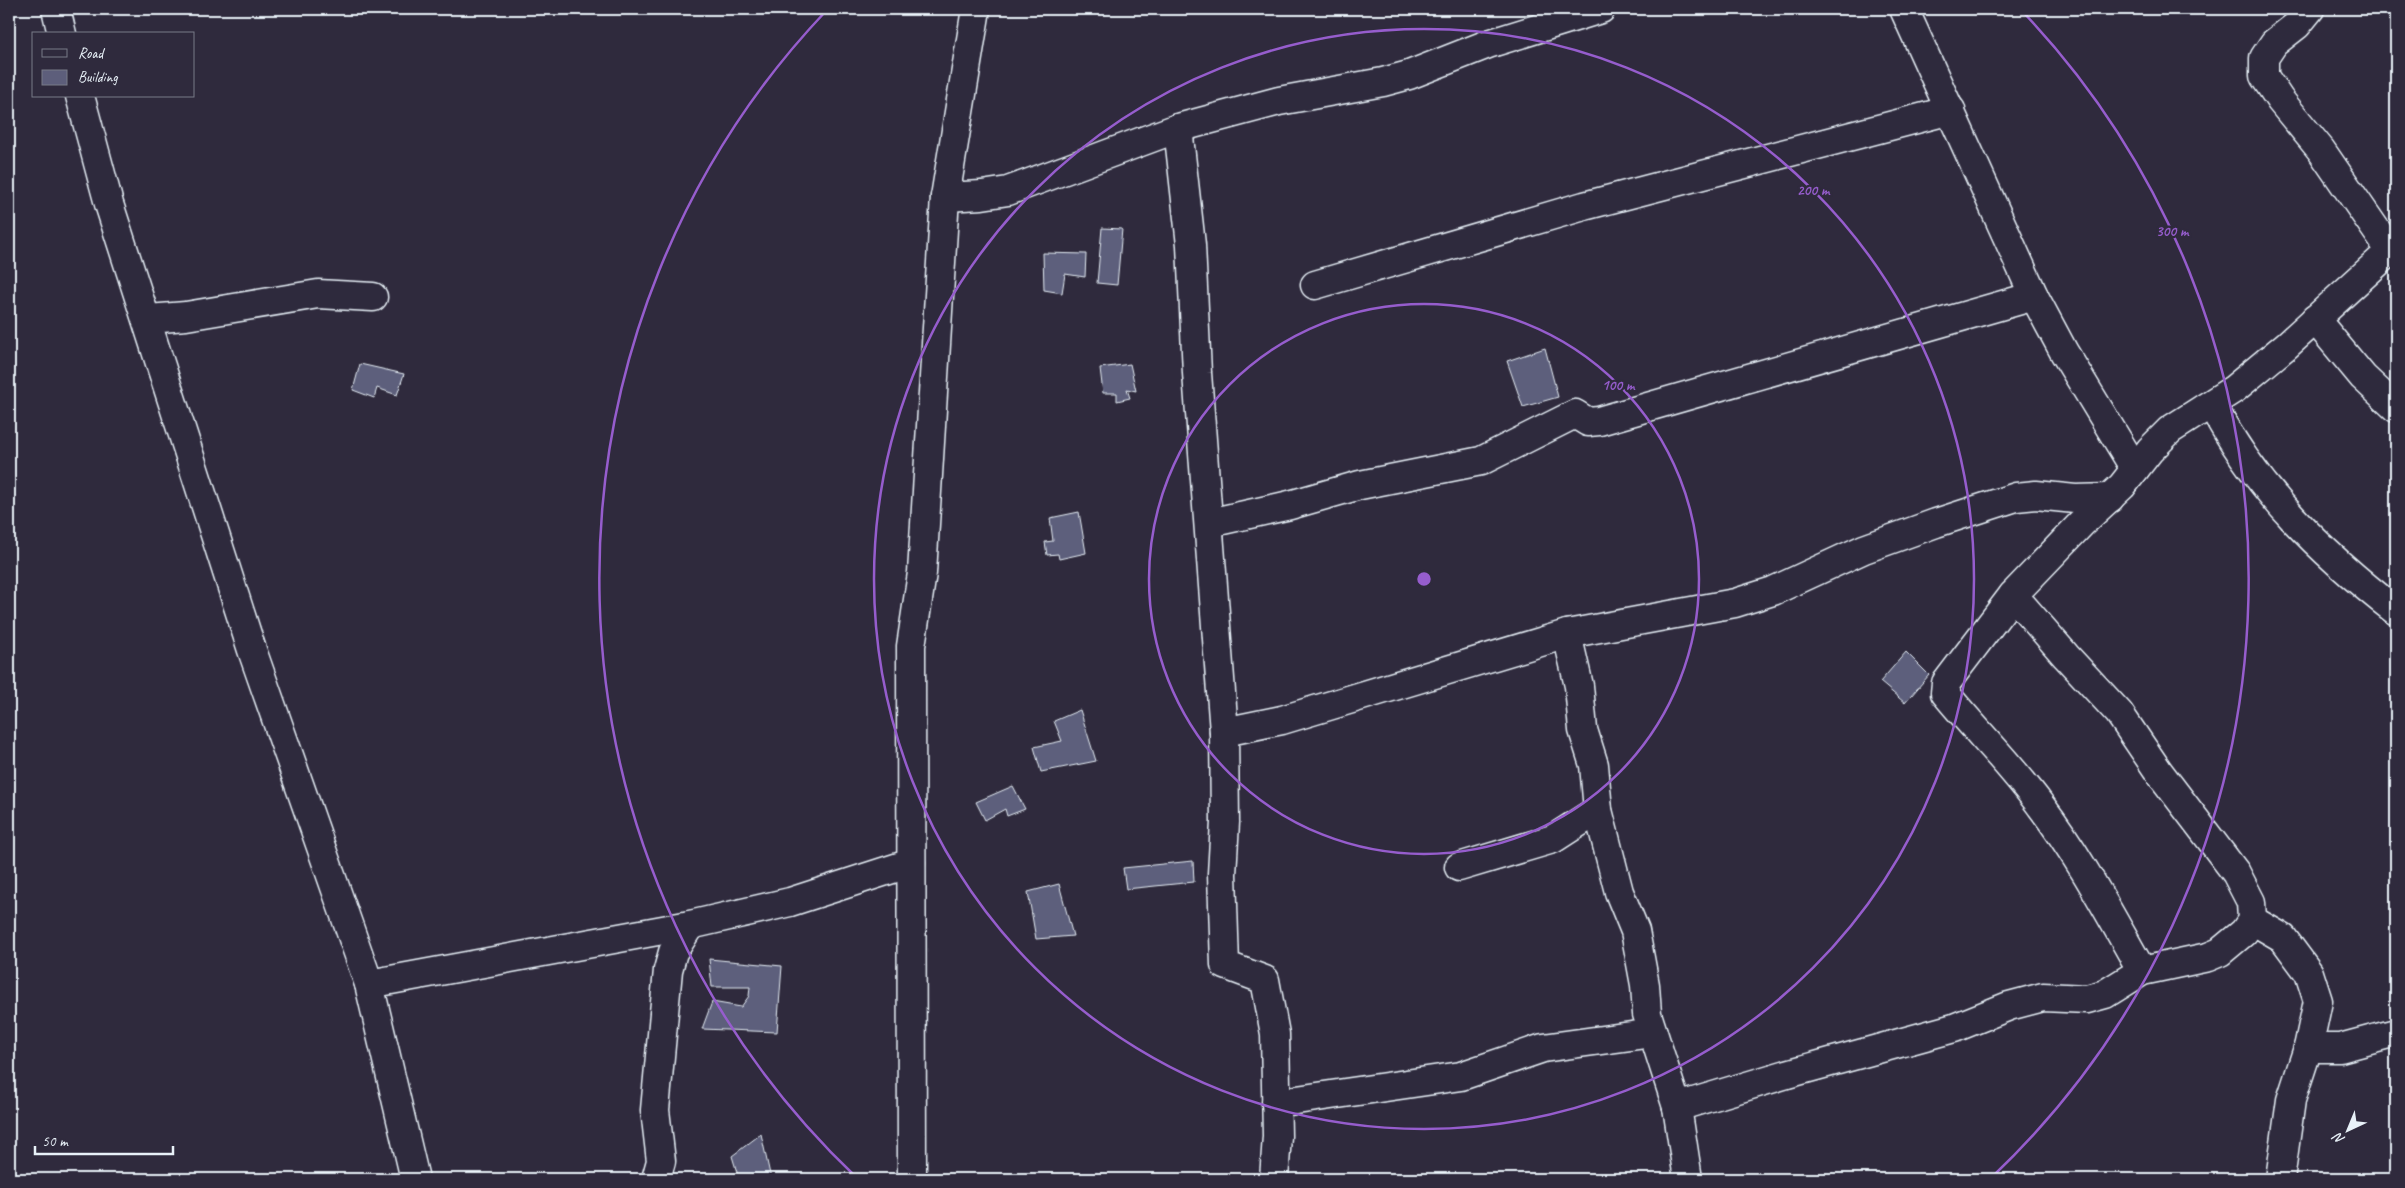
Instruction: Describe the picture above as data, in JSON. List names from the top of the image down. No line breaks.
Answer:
{"legend":["Road","Building"],"scale_bar":"50 m","north":"bottom left","rings":["200 m","300 m","100 m"]}
